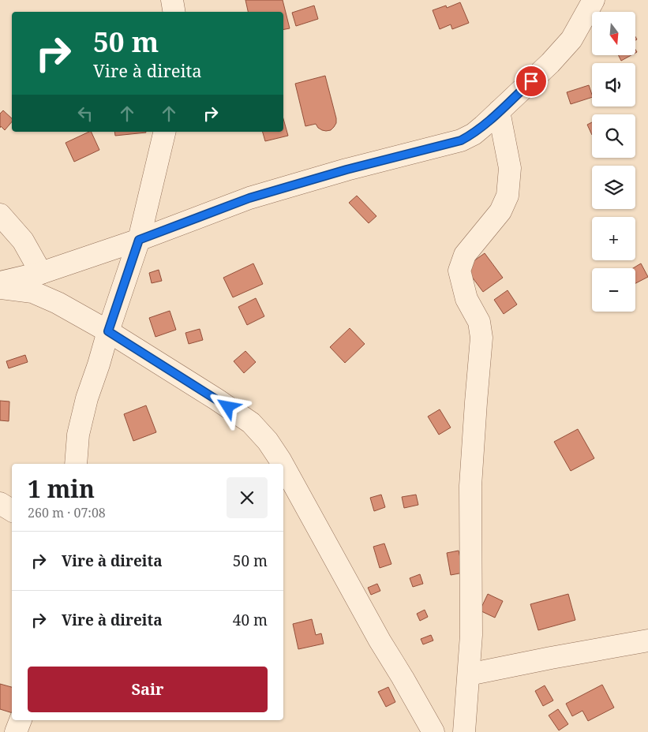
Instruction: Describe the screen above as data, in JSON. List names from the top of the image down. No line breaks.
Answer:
{"north":"bottom","page":{"map_buttons":["+","−"],"turn":["50 m","Vire à direita"],"heading":["1 min","260 m · 07:08"],"list":[{"name":"Vire à direita","value":"50 m"},{"name":"Vire à direita","value":"40 m"}],"buttons":"Sair"}}
